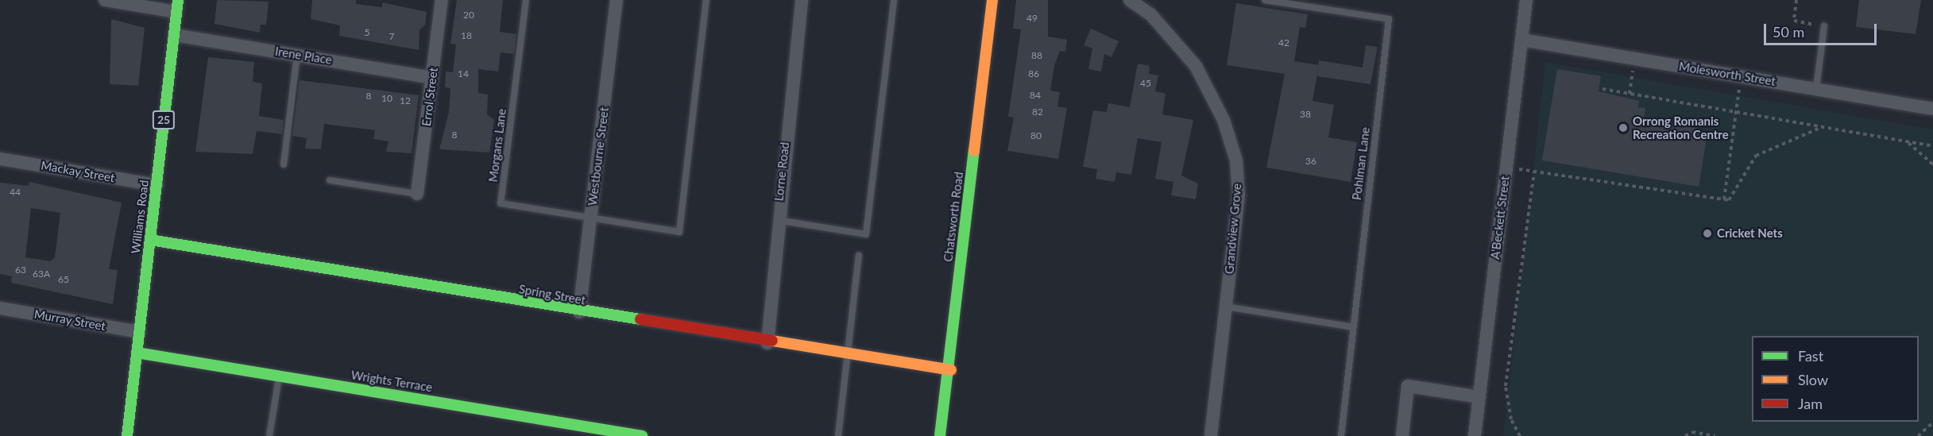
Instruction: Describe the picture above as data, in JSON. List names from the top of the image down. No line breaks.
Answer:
{"streets":{"street":["Irene Place","Molesworth Street","Errol Street","25","Westbourne Street","Mackay Street","Lorne Road","Williams Road","Chatsworth Road","A'Beckett Street","Grandview Grove","Spring Street","Murray Street","Wrights Terrace"],"lane":["Morgans Lane","Pohlman Lane"]},"crossings":[["Irene Place","Errol Street"],["Irene Place","Williams Road"],["Molesworth Street","A'Beckett Street"],["Morgans Lane","Westbourne Street"],["Westbourne Street","Spring Street"],["Mackay Street","Williams Road"],["Lorne Road","Spring Street"],["Williams Road","Spring Street"],["Williams Road","Murray Street"],["Williams Road","Wrights Terrace"],["Chatsworth Road","Spring Street"]],"places":["Orrong Romanis Recreation Centre","Cricket Nets"],"house_numbers":["20","49","5","18","7","42","88","14","86","45","84","8","10","12","82","38","8","80","36","44","63","63A","65"],"legend":["Fast","Slow","Jam"],"scale_bar":"50 m"}
